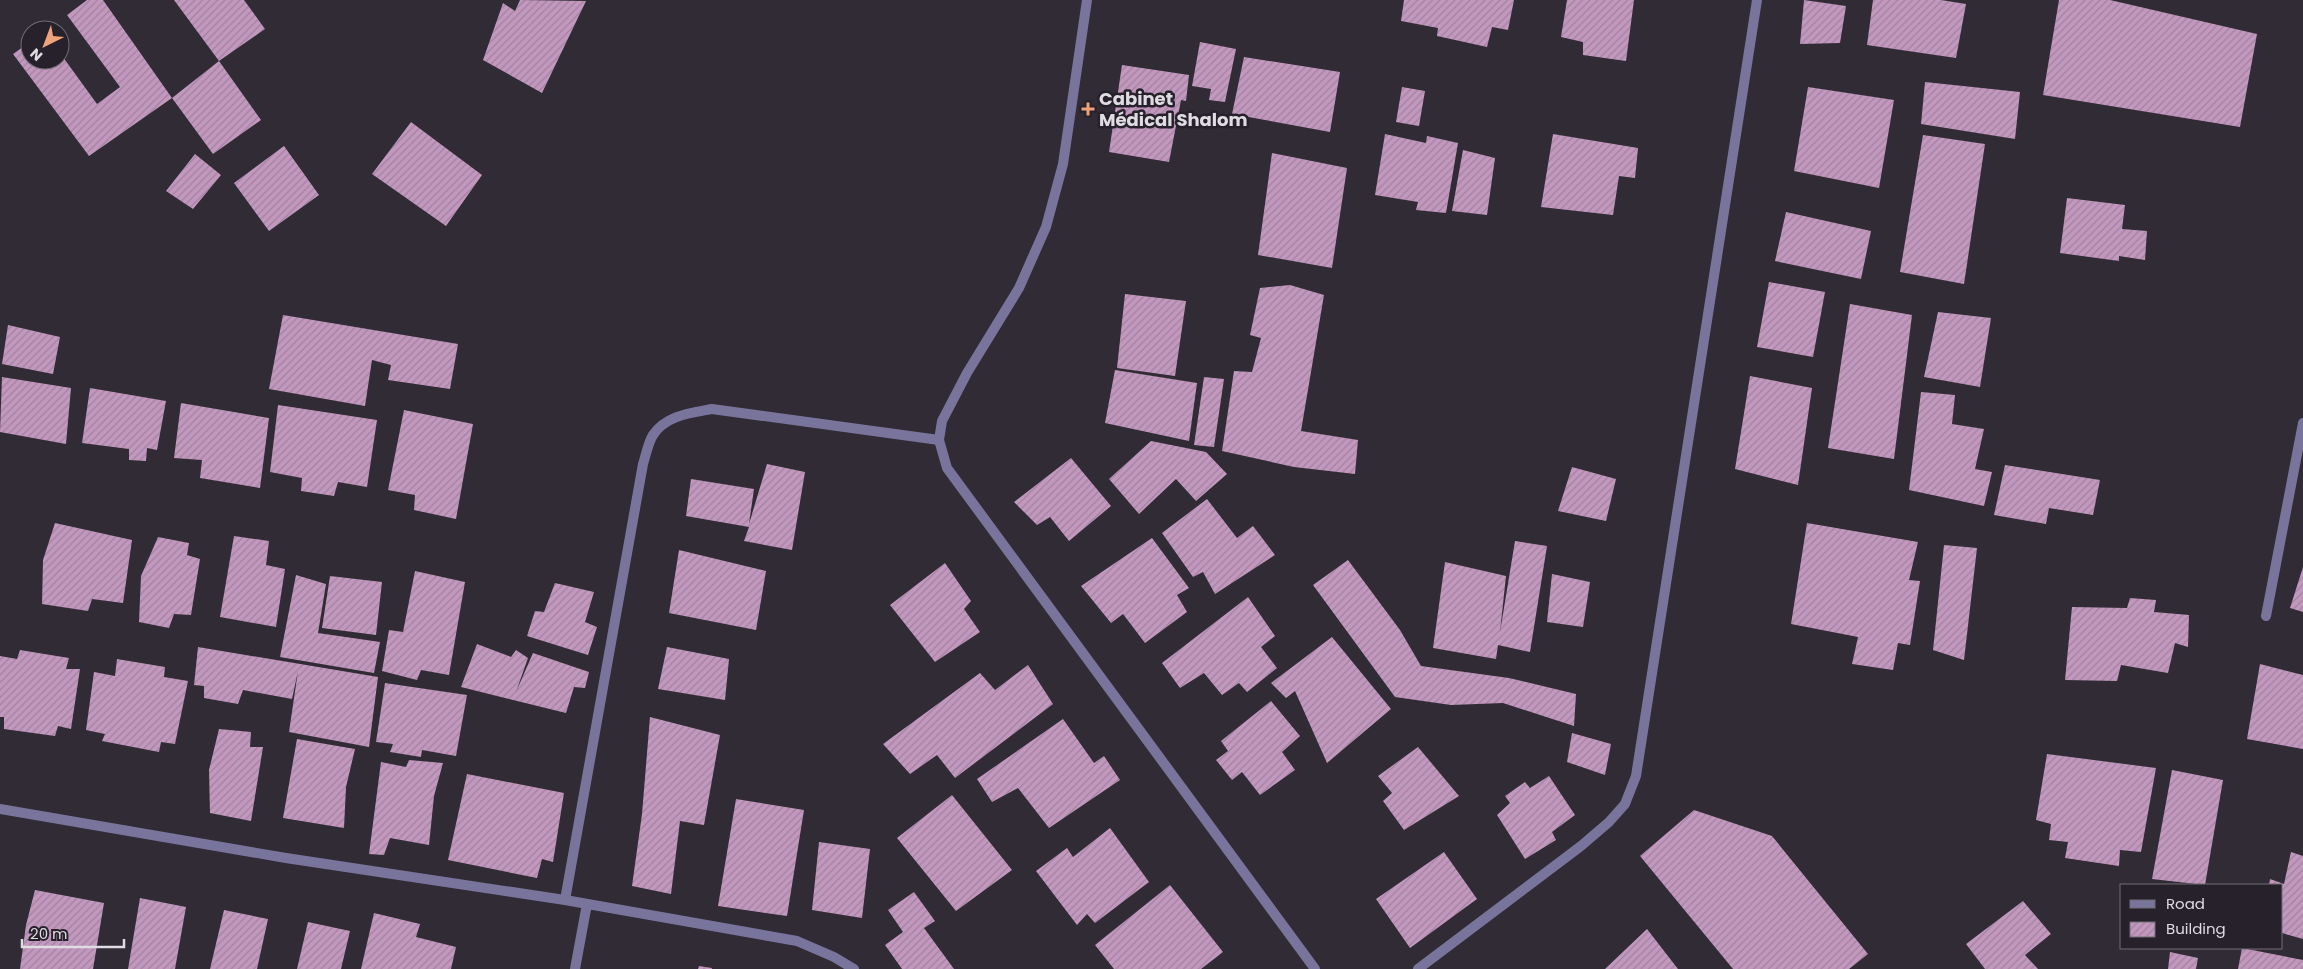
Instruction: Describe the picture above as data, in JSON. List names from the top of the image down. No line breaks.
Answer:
{"places":{"health":["Cabinet Médical Shalom"]},"legend":["Road","Building"],"scale_bar":"20 m","north":"bottom left"}
